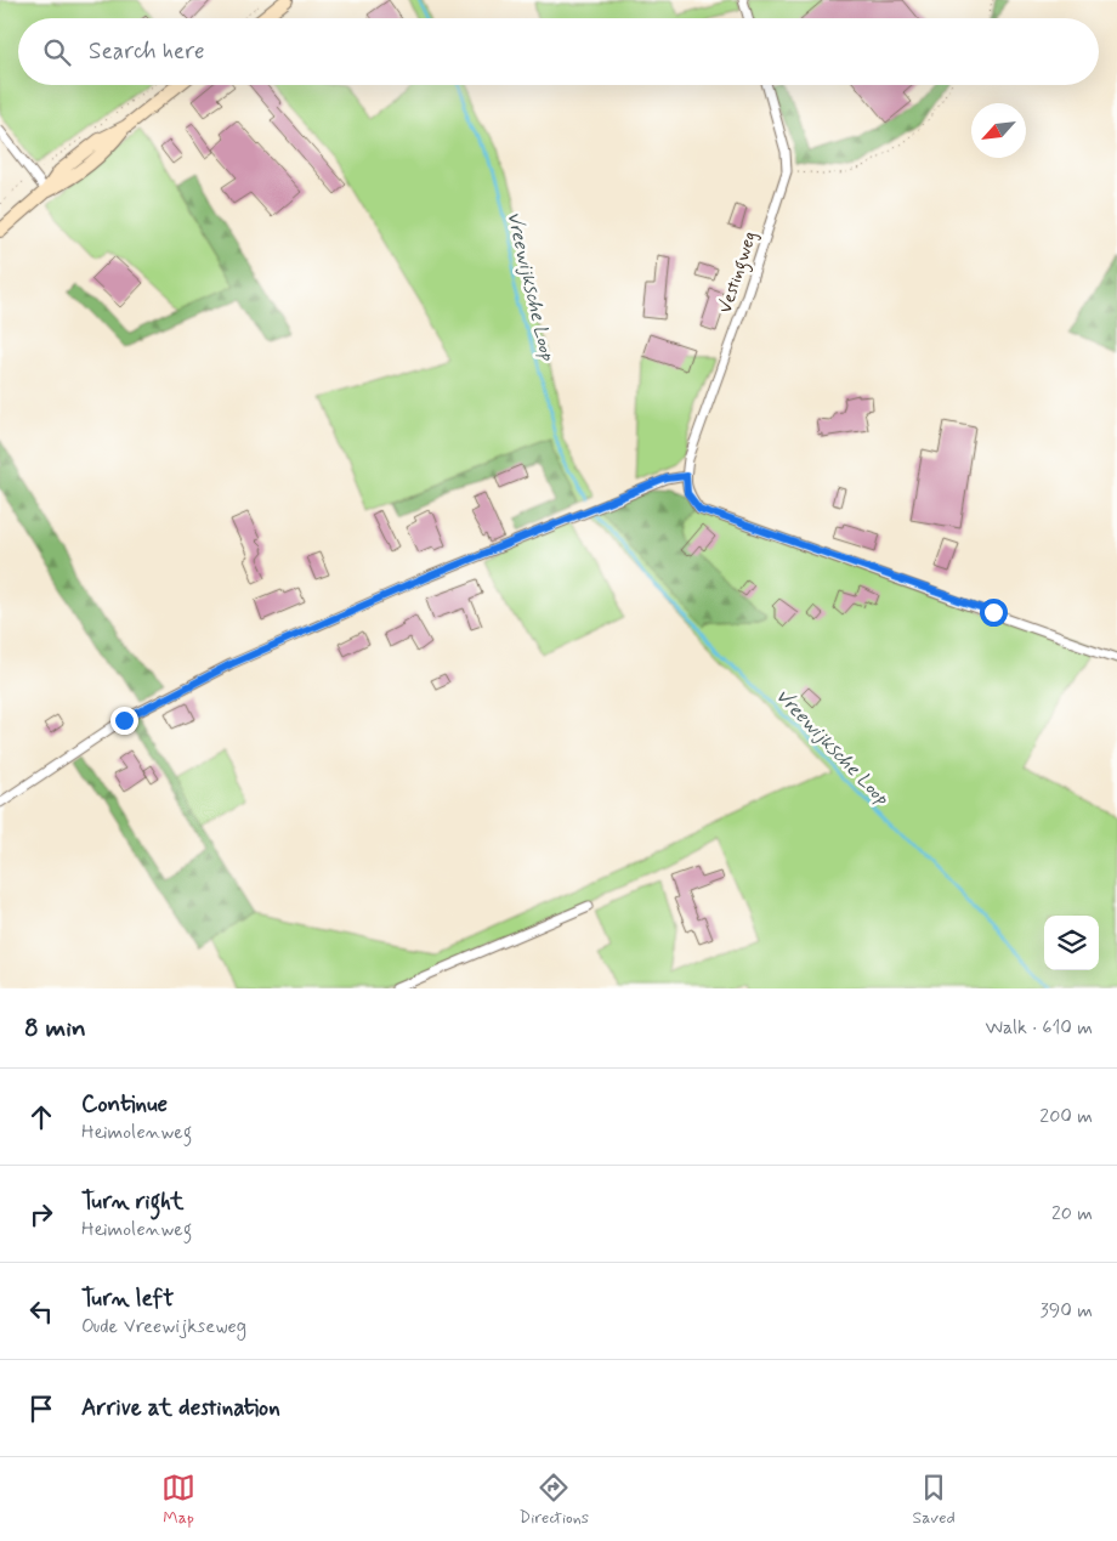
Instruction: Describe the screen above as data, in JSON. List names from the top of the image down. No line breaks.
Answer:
{"streets":{"street":["Vestingweg"]},"water":["Vreewijksche Loop"],"north":"bottom left","page":{"search":"Search here","heading":["8 min","Walk · 610 m"],"list":[["Continue","Heimolenweg","200 m"],["Turn right","Heimolenweg","20 m"],["Turn left","Oude Vreewijkseweg","390 m"],"Arrive at destination"],"nav":["Map","Directions","Saved"]}}
